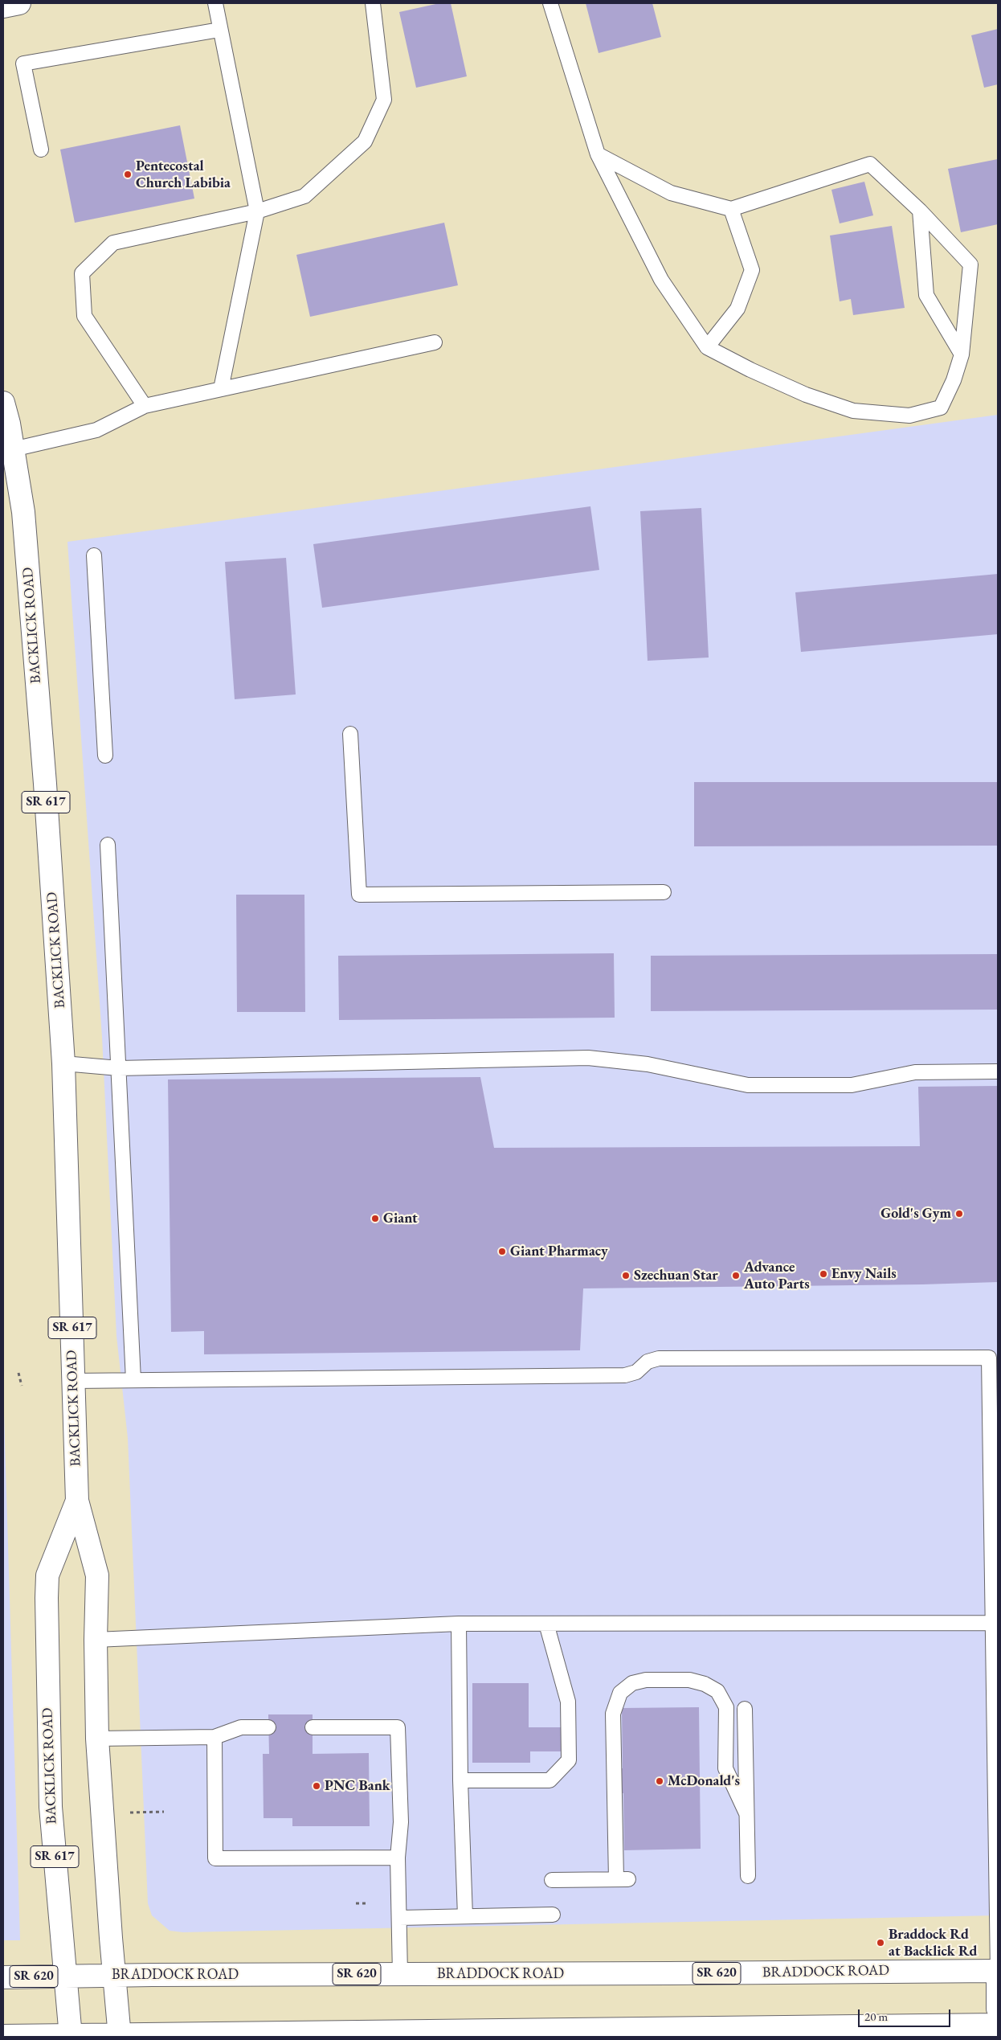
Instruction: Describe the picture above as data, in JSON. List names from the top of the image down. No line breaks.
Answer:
{"streets":{"main road":["BACKLICK ROAD","SR 617","BRADDOCK ROAD","SR 620"]},"crossings":[["BACKLICK ROAD","BRADDOCK ROAD"]],"places":["Pentecostal Church Labibia","Gold's Gym","Giant","Giant Pharmacy","Envy Nails","Szechuan Star","Advance Auto Parts","McDonald's","PNC Bank","Braddock Rd at Backlick Rd"],"scale_bar":"20 m"}
